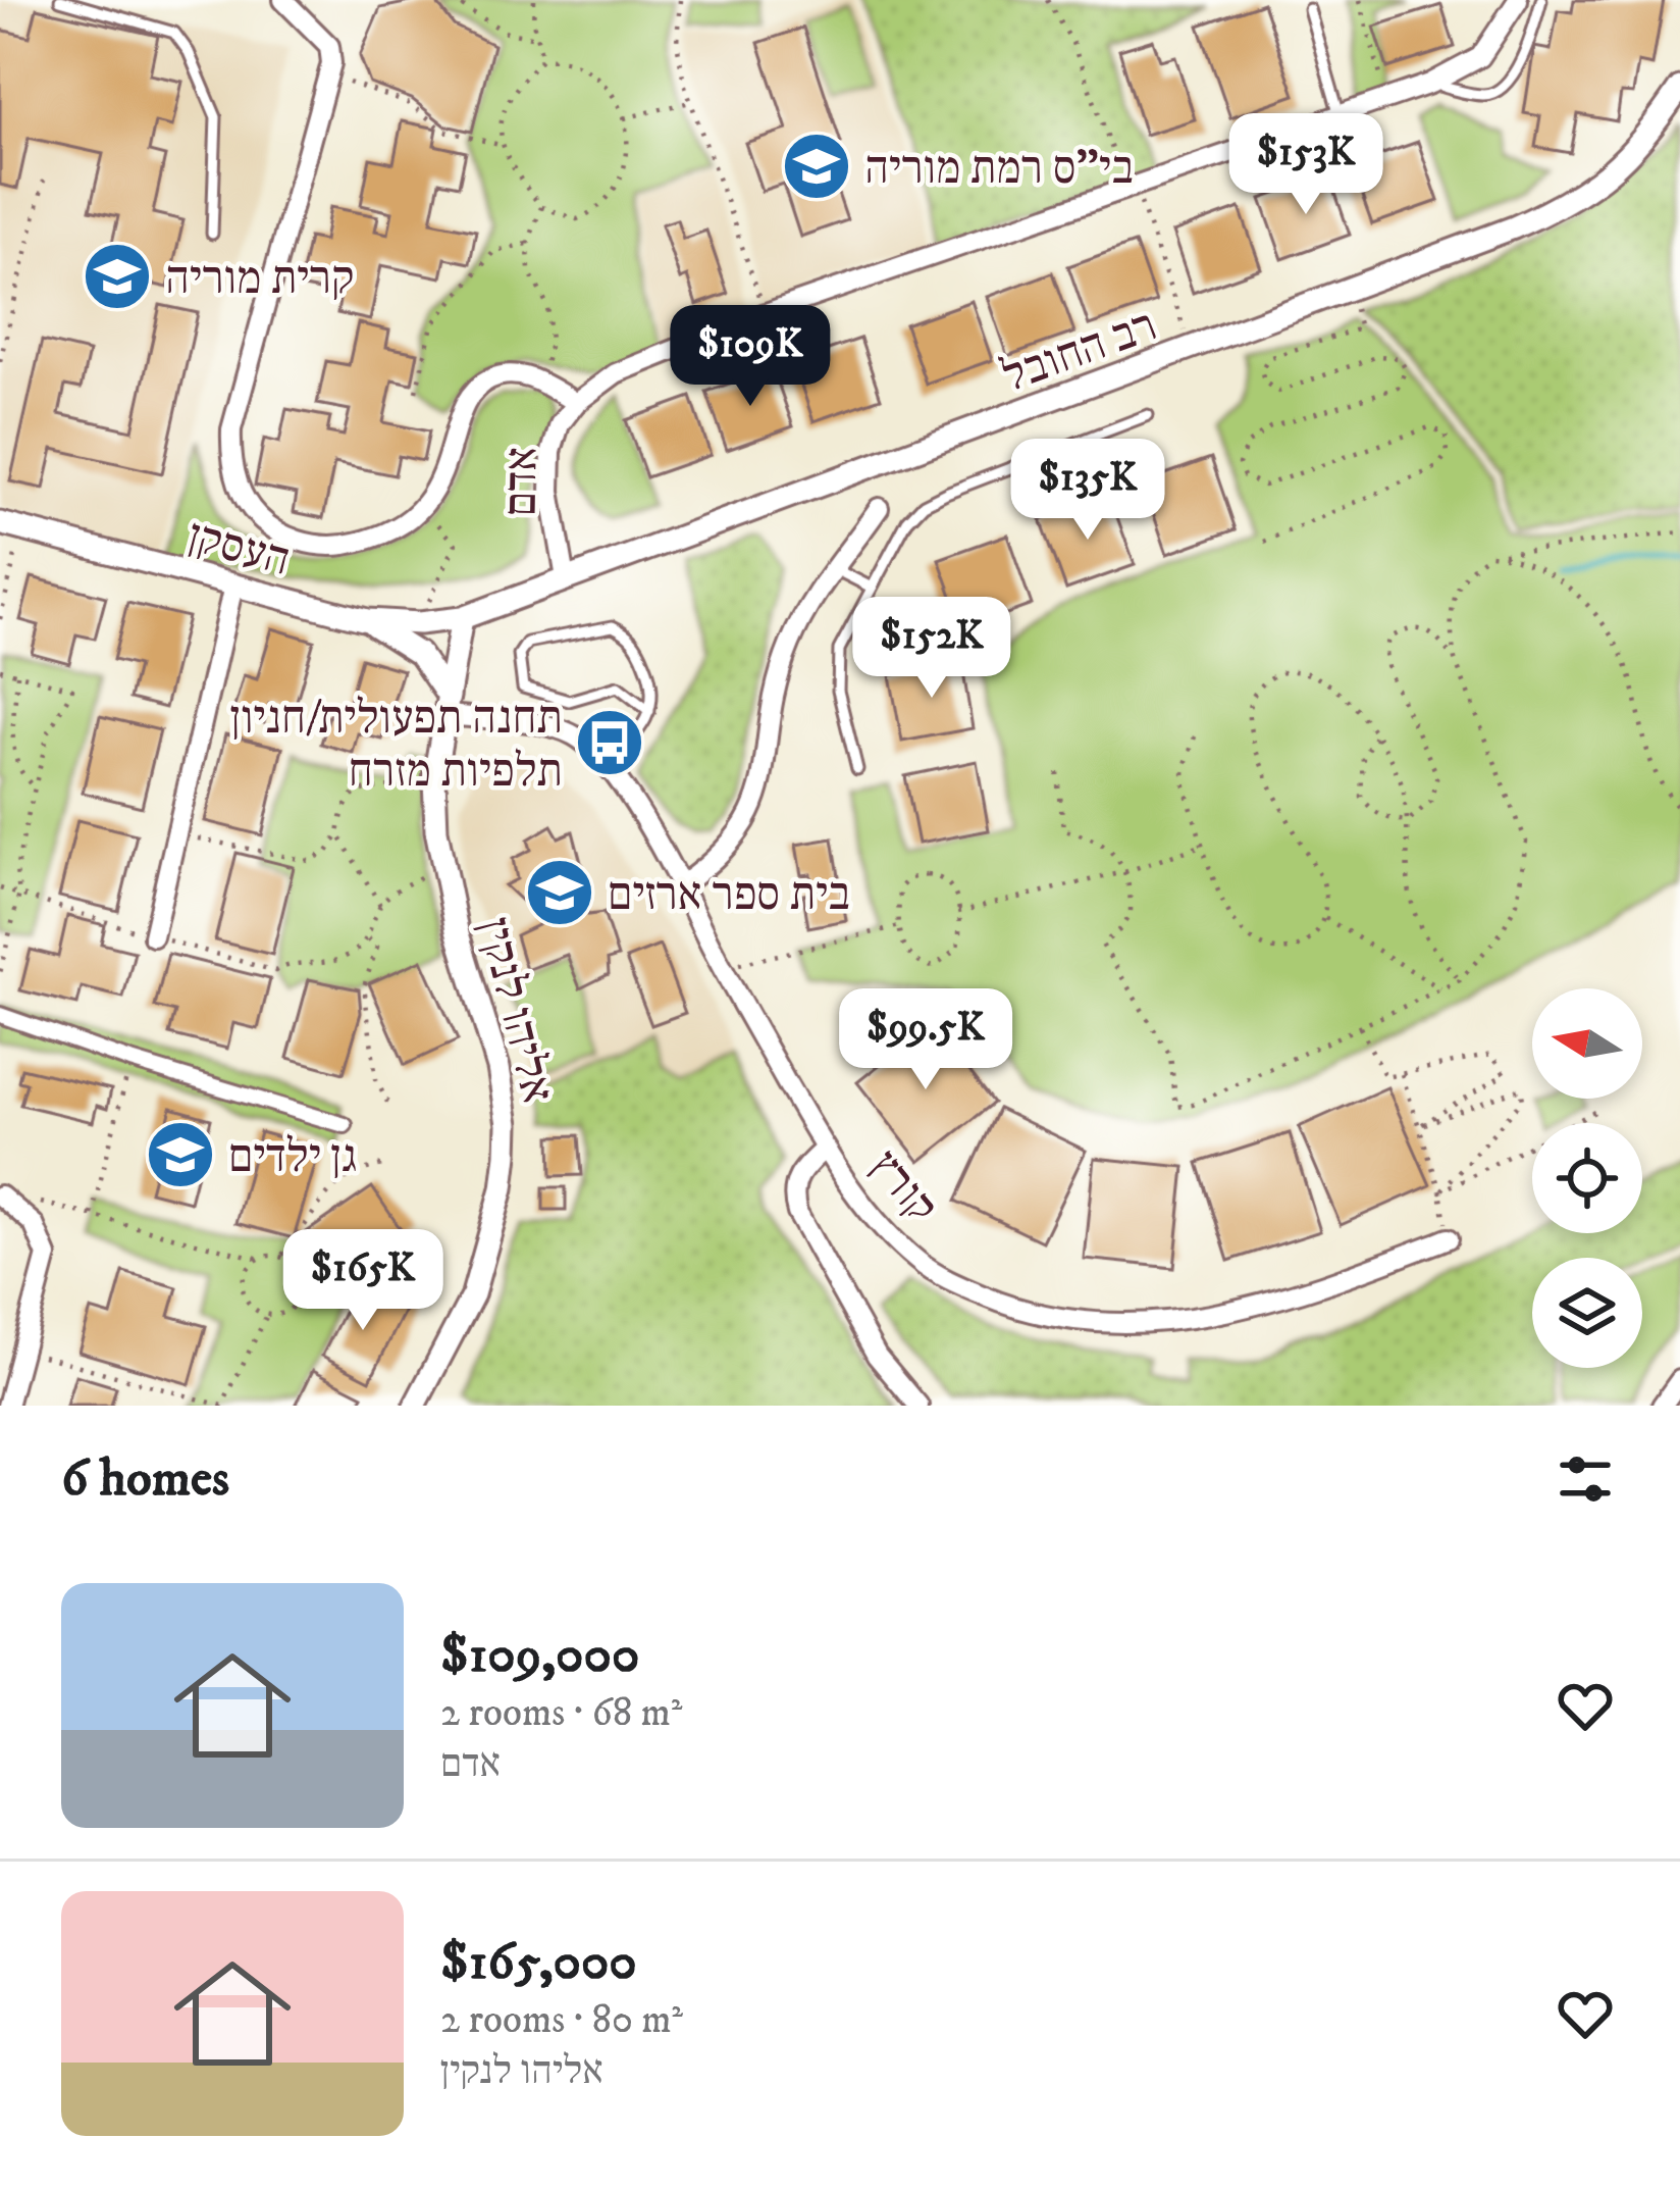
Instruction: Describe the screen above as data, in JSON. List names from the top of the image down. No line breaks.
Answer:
{"streets":{"street":["רב החובל","אדם","העסקן","אליהו לנקין","קורץ"]},"crossings":[["רב החובל","אדם"],["רב החובל","העסקן"],["רב החובל","אליהו לנקין"],["העסקן","אליהו לנקין"],["אליהו לנקין","קורץ"]],"places":{"school or university":["בי\"ס רמת מוריה","קרית מוריה","בית ספר ארזים","גן ילדים"],"bus stop":["תחנה תפעולית/חניון תלפיות מזרח"]},"north":"left","page":{"price":["$153K","$109K","$135K","$152K","$99.5K","$165K"],"heading":"6 homes","list":[{"name":"$109,000","note":"2 rooms · 68 m² · אדם"},{"name":"$165,000","note":"2 rooms · 80 m² · אליהו לנקין"}]}}
